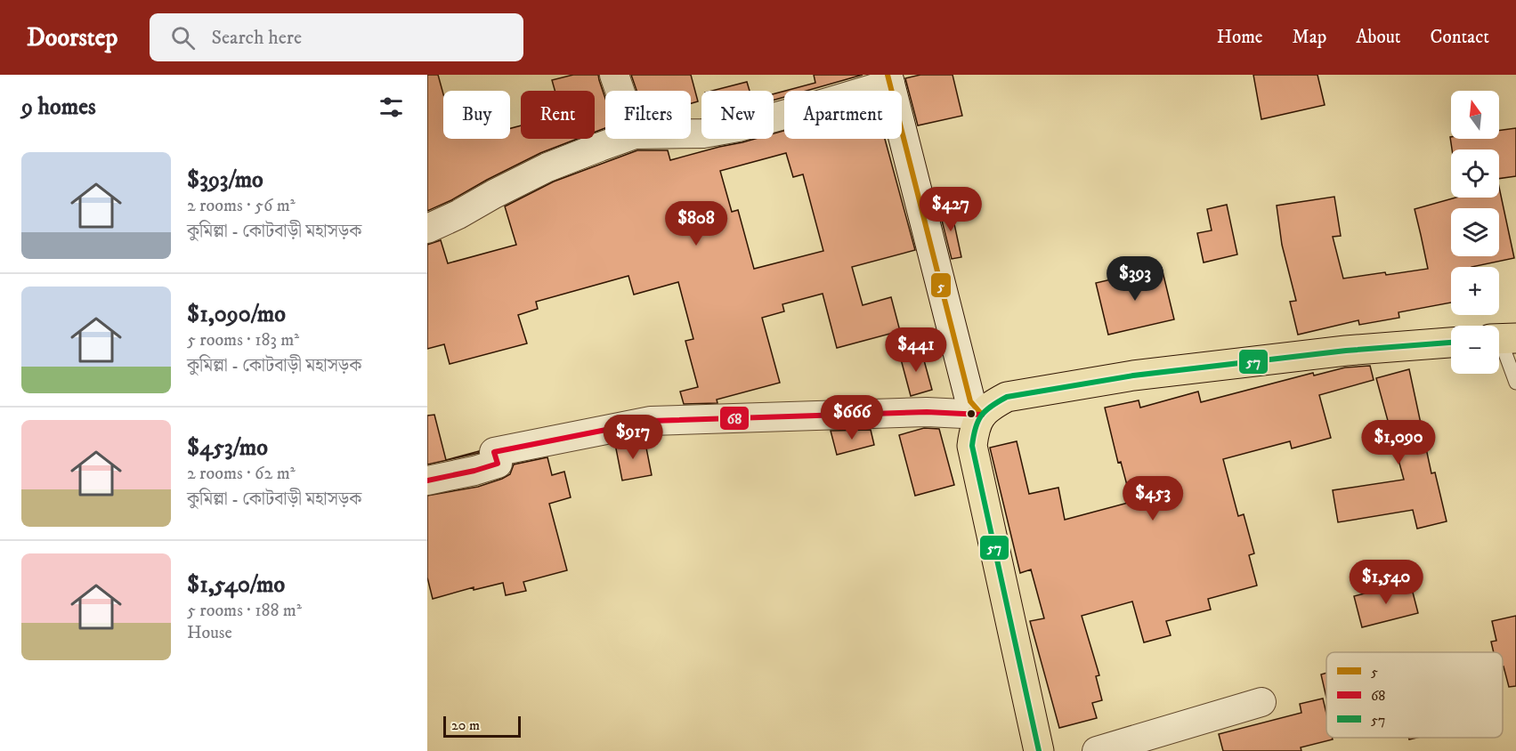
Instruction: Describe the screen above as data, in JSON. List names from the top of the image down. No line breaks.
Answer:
{"lines":["transit line 5","transit line 57","transit line 68"],"legend":["5","68","57"],"scale_bar":"20 m","north":"top","page":{"header":"Doorstep","search":"Search here","nav":["Home","Map","About","Contact"],"heading":"9 homes","map_buttons":["+","−"],"chip":["Buy","Rent","Filters","New","Apartment"],"list":[{"name":"$393/mo","note":"2 rooms · 56 m² · কুমিল্লা - কোটবাড়ী মহাসড়ক"},{"name":"$1,090/mo","note":"5 rooms · 183 m² · কুমিল্লা - কোটবাড়ী মহাসড়ক"},{"name":"$453/mo","note":"2 rooms · 62 m² · কুমিল্লা - কোটবাড়ী মহাসড়ক"},{"name":"$1,540/mo","note":"5 rooms · 188 m² · House"}],"price":["$427","$808","$393","$441","$666","$917","$1,090","$453","$1,540"],"scale":"20 m"}}
